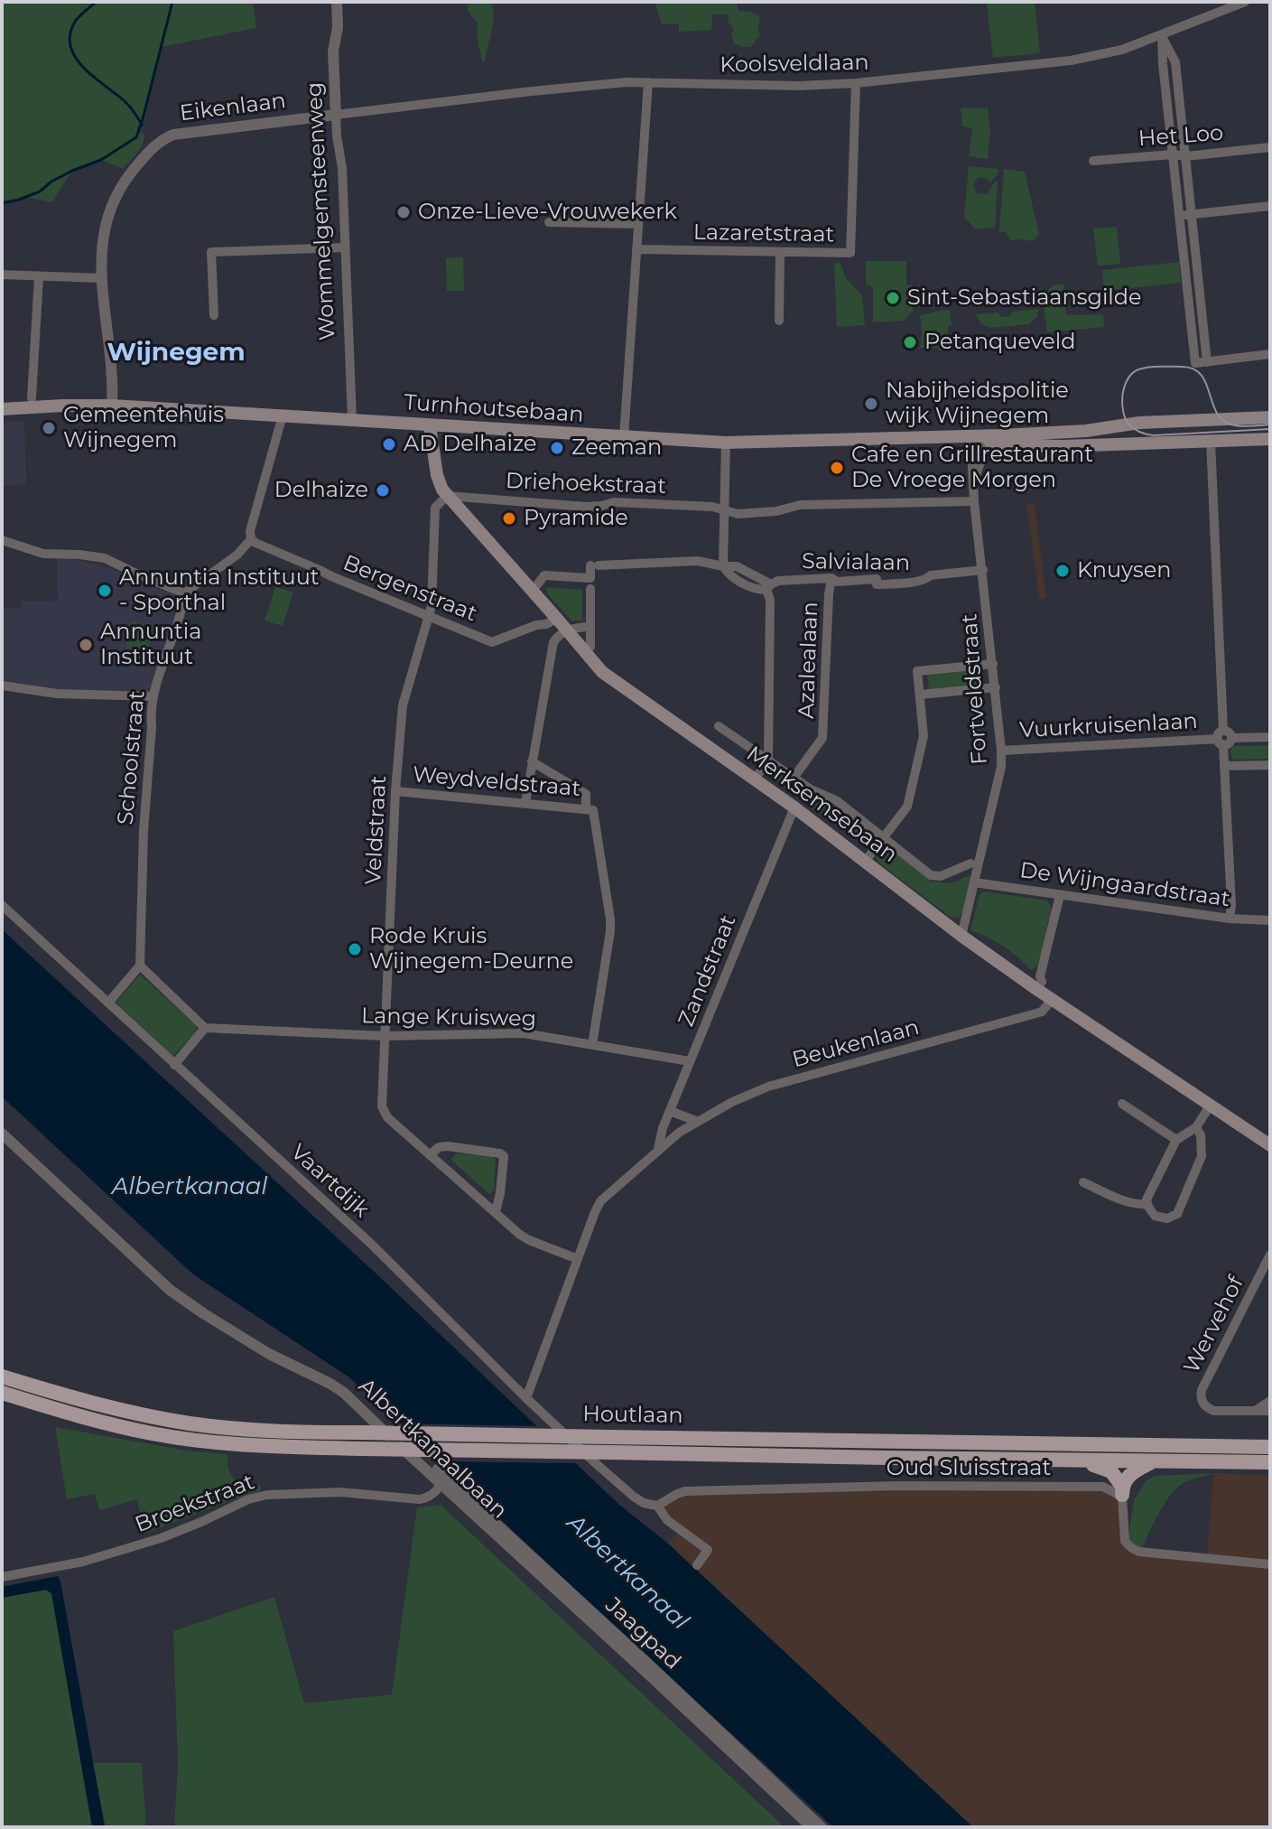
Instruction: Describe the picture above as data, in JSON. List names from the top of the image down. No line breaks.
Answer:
{"streets":{"main road":["Turnhoutsebaan","Merksemsebaan","Houtlaan"],"street":["Koolsveldlaan","Eikenlaan","Het Loo","Wommelgemsteenweg","Lazaretstraat","Driehoekstraat","Salvialaan","Bergenstraat","Azalealaan","Fortveldstraat","Vuurkruisenlaan","Schoolstraat","Weydveldstraat","Veldstraat","De Wijngaardstraat","Zandstraat","Lange Kruisweg","Beukenlaan","Vaartdijk","Wervehof","Albertkanaalbaan","Oud Sluisstraat","Broekstraat","Jaagpad"]},"crossings":[["Koolsveldlaan","Eikenlaan"],["Koolsveldlaan","Wommelgemsteenweg"],["Koolsveldlaan","Lazaretstraat"],["Eikenlaan","Wommelgemsteenweg"],["Eikenlaan","Turnhoutsebaan"],["Wommelgemsteenweg","Turnhoutsebaan"],["Turnhoutsebaan","Fortveldstraat"],["Turnhoutsebaan","Merksemsebaan"],["Driehoekstraat","Fortveldstraat"],["Driehoekstraat","Merksemsebaan"],["Driehoekstraat","Veldstraat"],["Salvialaan","Azalealaan"],["Salvialaan","Fortveldstraat"],["Bergenstraat","Merksemsebaan"],["Bergenstraat","Veldstraat"],["Azalealaan","Merksemsebaan"],["Fortveldstraat","Vuurkruisenlaan"],["Fortveldstraat","Merksemsebaan"],["Fortveldstraat","De Wijngaardstraat"],["Weydveldstraat","Veldstraat"],["Merksemsebaan","Veldstraat"],["Merksemsebaan","Zandstraat"],["Merksemsebaan","Beukenlaan"],["Veldstraat","Zandstraat"],["Veldstraat","Lange Kruisweg"],["Zandstraat","Lange Kruisweg"],["Zandstraat","Beukenlaan"],["Zandstraat","Vaartdijk"],["Vaartdijk","Oud Sluisstraat"],["Albertkanaalbaan","Broekstraat"]],"districts":["Wijnegem"],"water":["Albertkanaal"],"places":["Onze-Lieve-Vrouwekerk","Sint-Sebastiaansgilde","Petanqueveld","Nabijheidspolitie wijk Wijnegem","Gemeentehuis Wijnegem","AD Delhaize","Zeeman","Cafe en Grillrestaurant De Vroege Morgen","Delhaize","Pyramide","Knuysen","Annuntia Instituut - Sporthal","Annuntia Instituut","Rode Kruis Wijnegem-Deurne"]}
